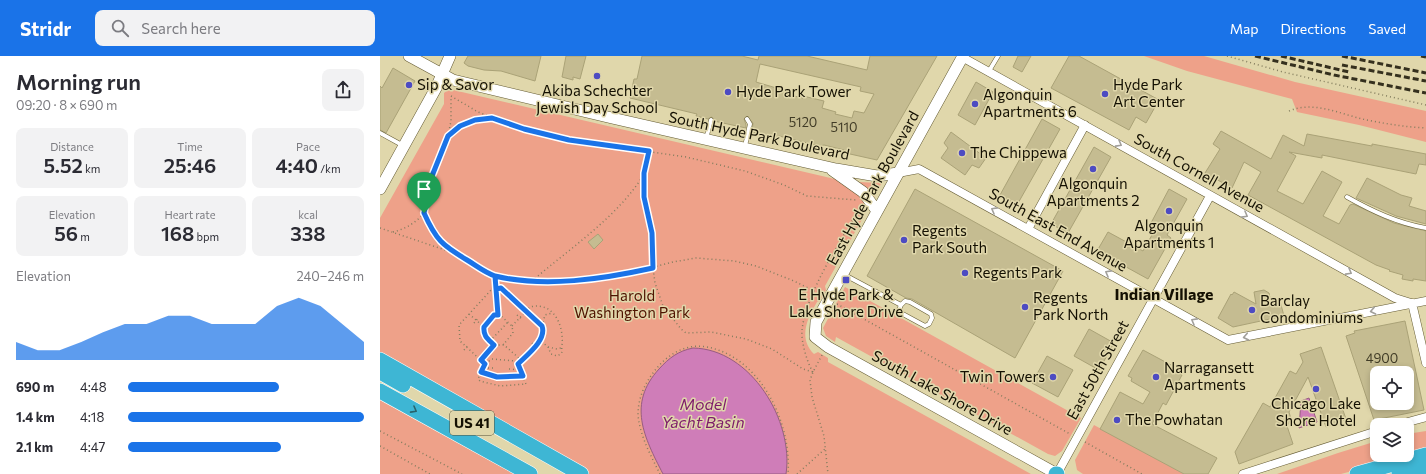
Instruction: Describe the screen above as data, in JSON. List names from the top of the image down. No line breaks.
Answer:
{"streets":{"highway":["US 41"],"street":["South Hyde Park Boulevard","South Cornell Avenue","East Hyde Park Boulevard","South East End Avenue","East 50th Street","South Lake Shore Drive"]},"crossings":[["South Hyde Park Boulevard","East Hyde Park Boulevard"],["South Hyde Park Boulevard","South East End Avenue"],["South Cornell Avenue","East Hyde Park Boulevard"],["South Cornell Avenue","South East End Avenue"],["South Cornell Avenue","East 50th Street"],["East Hyde Park Boulevard","South East End Avenue"],["East Hyde Park Boulevard","South Lake Shore Drive"],["South East End Avenue","East 50th Street"],["East 50th Street","South Lake Shore Drive"]],"one_way":["South Cornell Avenue","South East End Avenue"],"districts":["Indian Village"],"water":["Model Yacht Basin"],"parks":["Harold Washington Park"],"places":{"other":["Akiba Schechter Jewish Day School","Sip & Savor","Hyde Park Tower","Hyde Park Art Center","Algonquin Apartments 6","The Chippewa","Algonquin Apartments 2","Algonquin Apartments 1","Regents Park South","Regents Park","Regents Park North","Barclay Condominiums","Twin Towers","Narragansett Apartments","Chicago Lake Shore Hotel","The Powhatan"],"transit":["E Hyde Park & Lake Shore Drive"]},"house_numbers":["5120","5110","4900"],"page":{"header":"Stridr","search":"Search here","nav":["Map","Directions","Saved"],"heading":["Morning run","09:20 · 8 × 690 m"],"stats":[["Distance","5.52 km"],["Time","25:46"],["Pace","4:40 /km"],["Elevation","56 m"],["Heart rate","168 bpm"],["kcal","338"]],"chart":["Elevation","240–246 m"],"list":[{"name":"690 m","note":"4:48"},{"name":"1.4 km","note":"4:18"},{"name":"2.1 km","note":"4:47"}]}}
